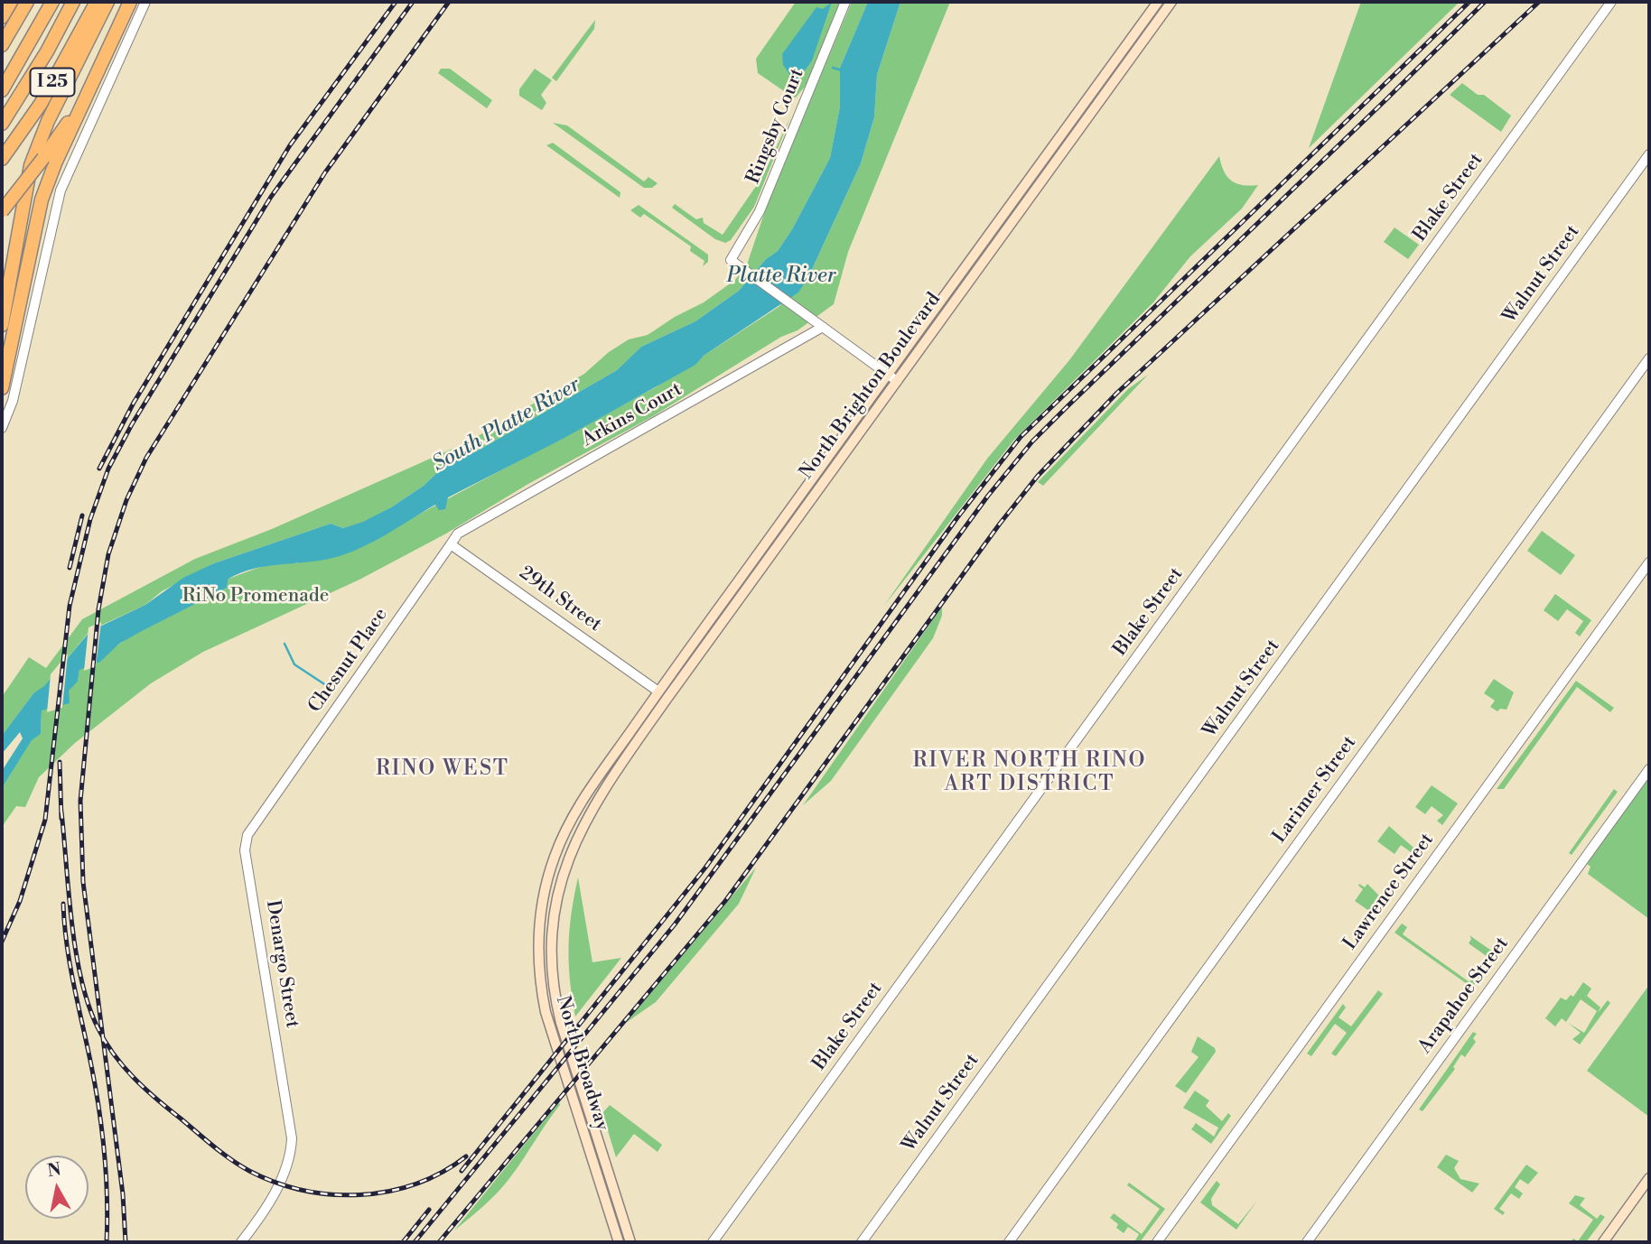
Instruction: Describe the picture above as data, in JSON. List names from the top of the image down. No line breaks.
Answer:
{"streets":{"highway":["I 25"],"main road":["North Brighton Boulevard","North Broadway"],"street":["Ringsby Court","Blake Street","Walnut Street","Arkins Court","29th Street","Chesnut Place","Larimer Street","Lawrence Street","Denargo Street","Arapahoe Street"]},"crossings":[["Ringsby Court","Arkins Court"],["North Brighton Boulevard","29th Street"],["North Brighton Boulevard","North Broadway"],["Arkins Court","29th Street"],["Arkins Court","Chesnut Place"],["29th Street","Chesnut Place"],["Chesnut Place","Denargo Street"]],"districts":["RIVER NORTH RINO ART DISTRICT","RINO WEST"],"water":["Platte River","South Platte River"],"parks":["RiNo Promenade"],"north":"top"}
